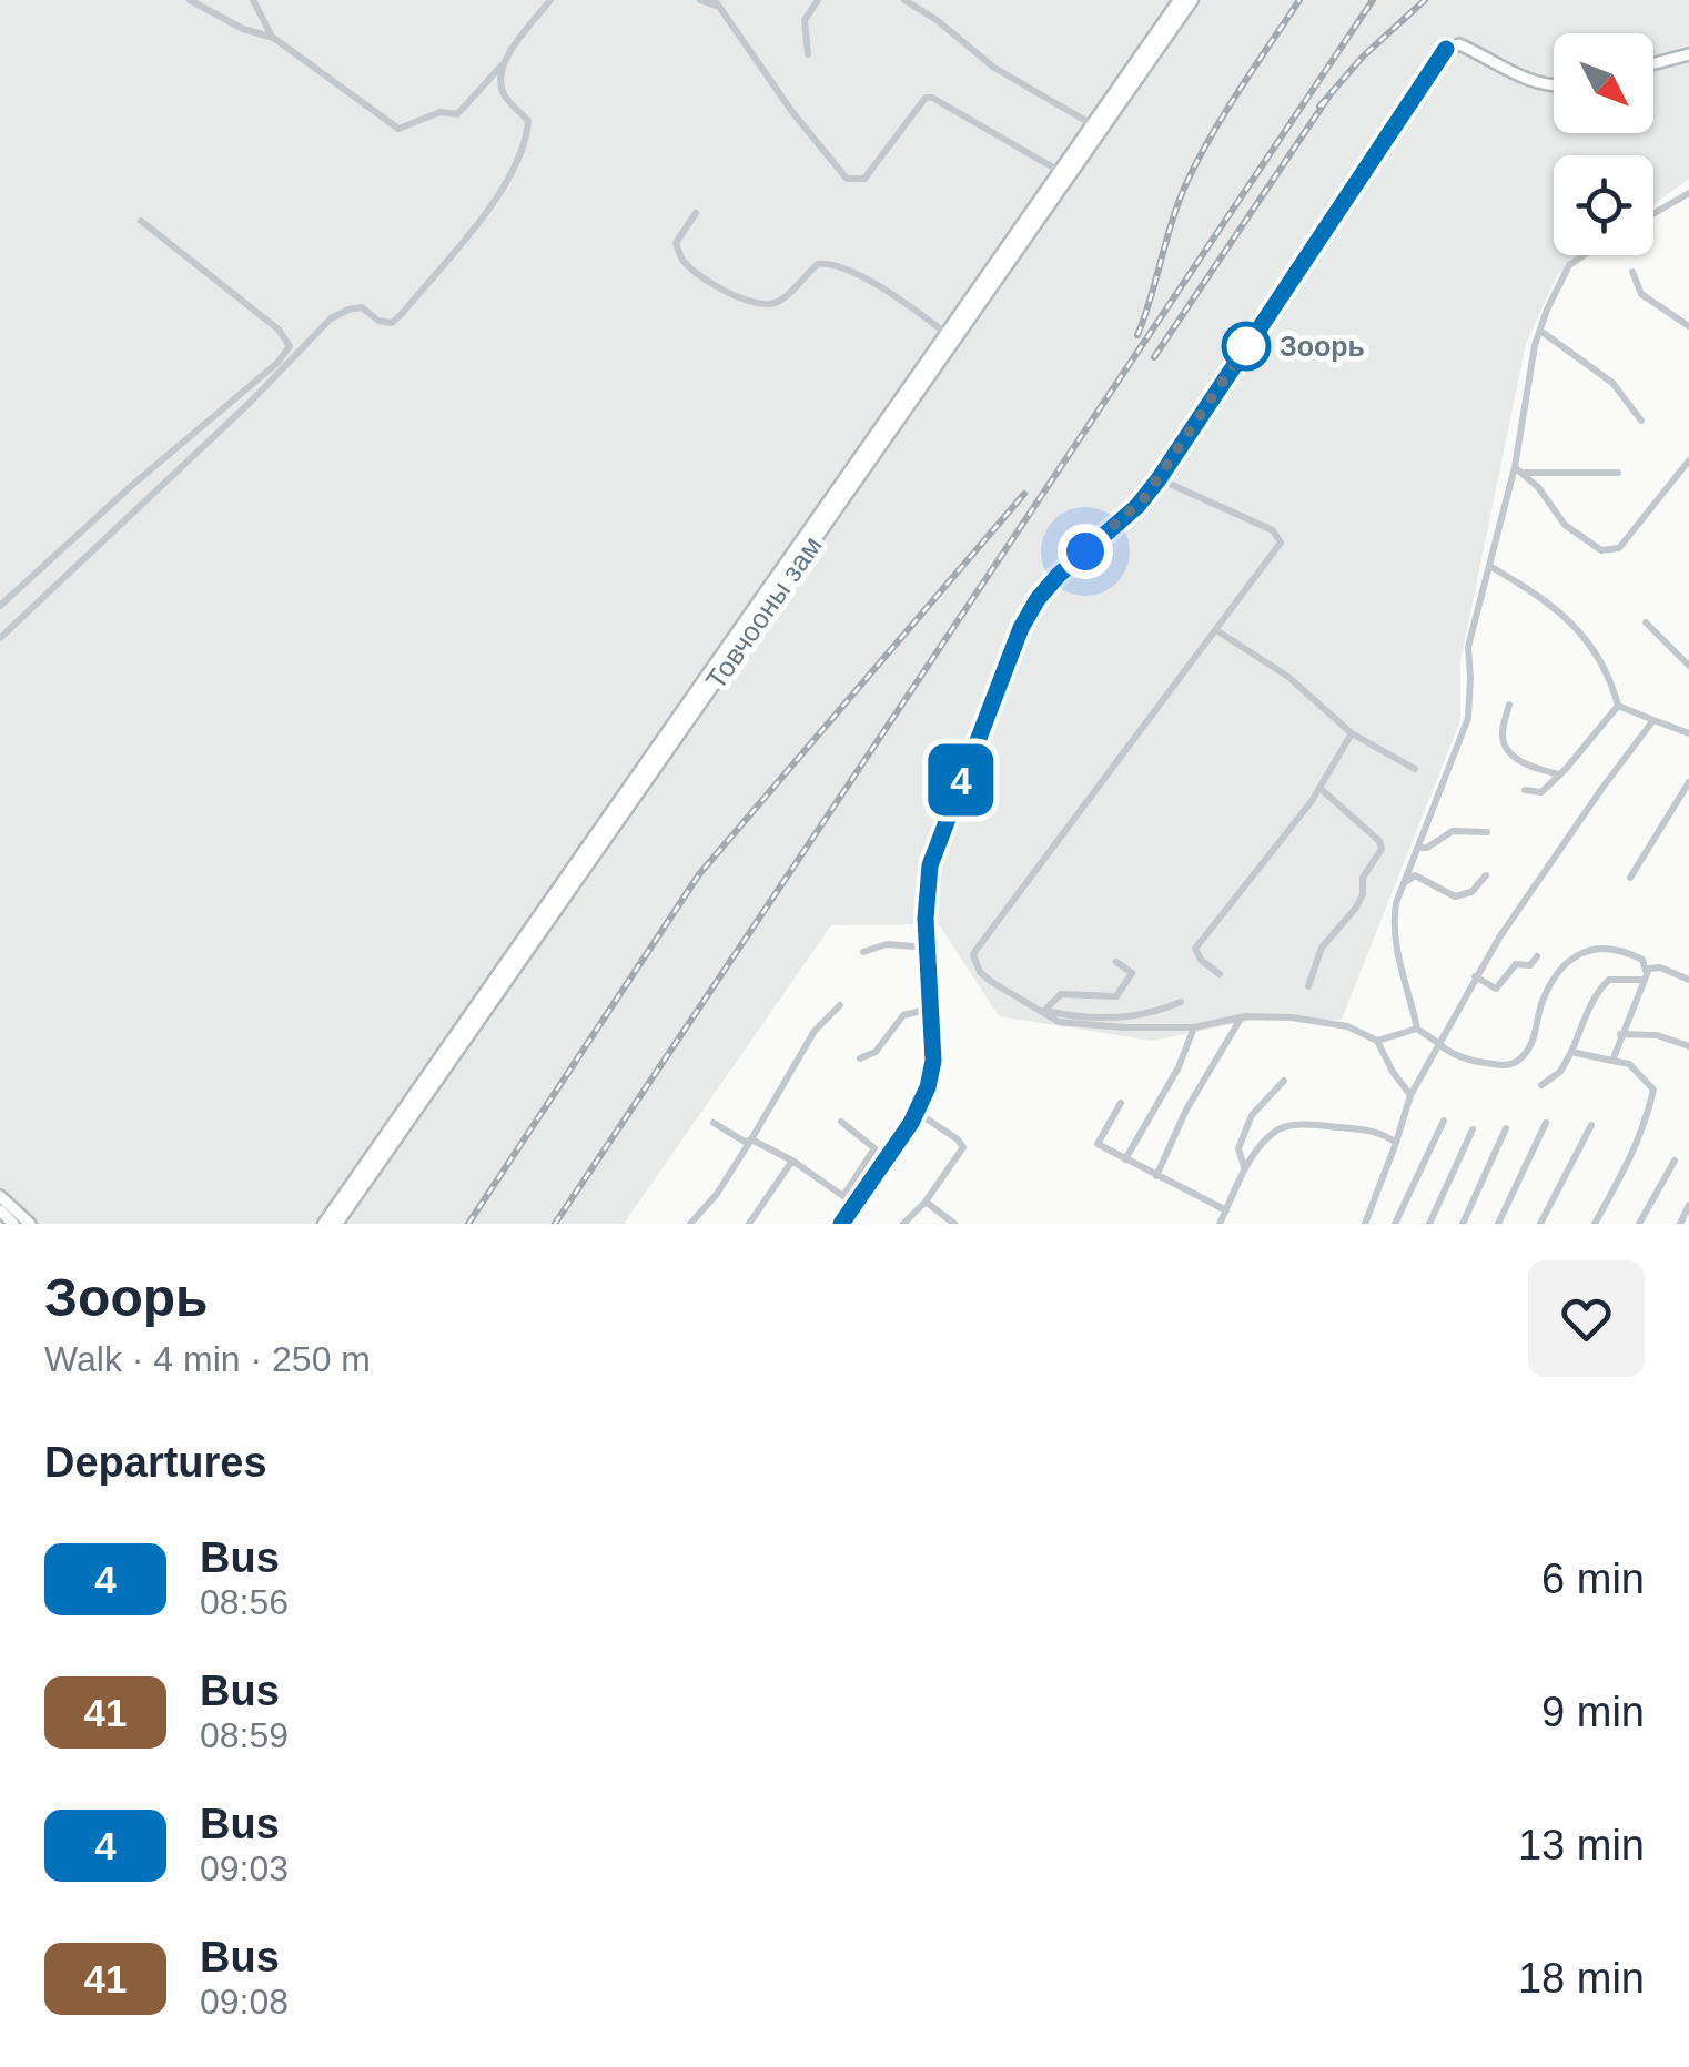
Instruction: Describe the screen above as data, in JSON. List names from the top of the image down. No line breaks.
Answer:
{"streets":{"highway":["Товчооны зам"]},"places":["Зоорь"],"lines":["bus line 4"],"north":"bottom right","page":{"on_map":"4","heading":[["Зоорь","Walk · 4 min · 250 m"],"Departures"],"list":[{"mark":"4","name":"Bus","note":"08:56","value":"6 min"},{"mark":"41","name":"Bus","note":"08:59","value":"9 min"},{"mark":"4","name":"Bus","note":"09:03","value":"13 min"},{"mark":"41","name":"Bus","note":"09:08","value":"18 min"}]}}
